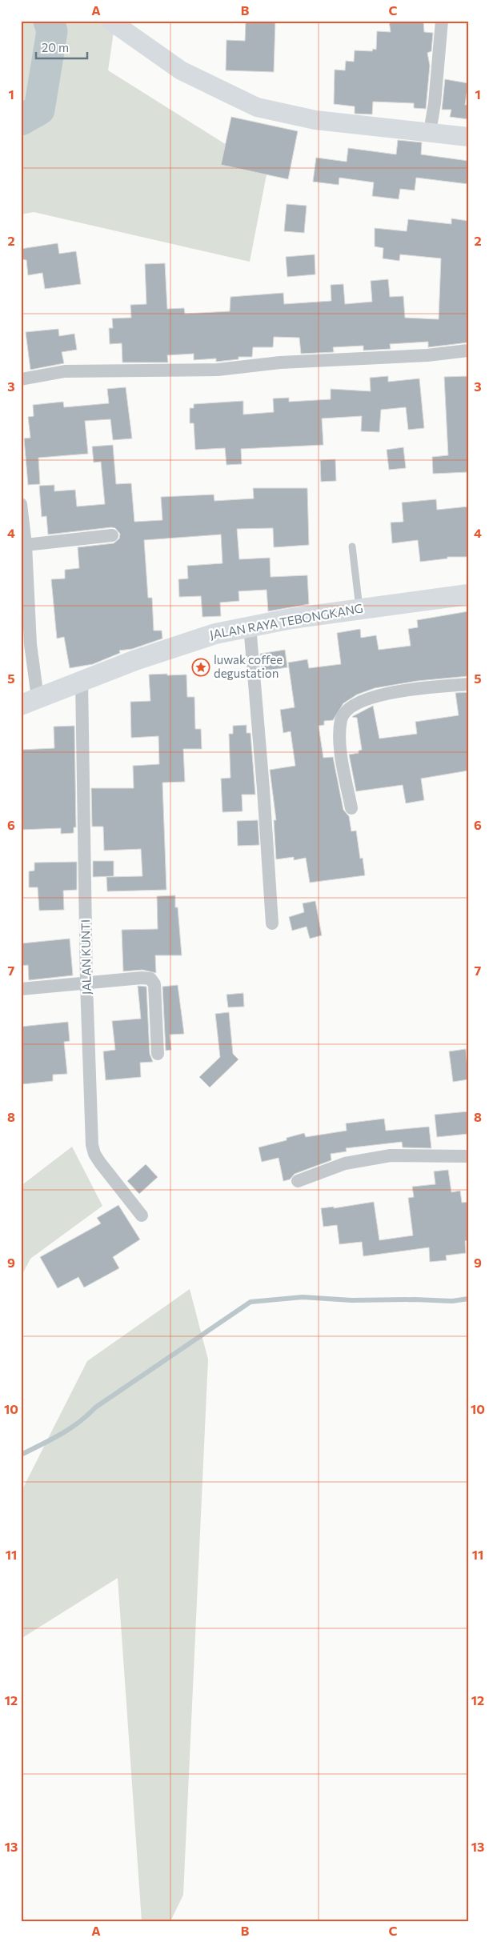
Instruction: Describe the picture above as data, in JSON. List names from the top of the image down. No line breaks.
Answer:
{"streets":{"main road":["JALAN RAYA TEBONGKANG"],"street":["JALAN KUNTI"]},"crossings":[["JALAN RAYA TEBONGKANG","JALAN KUNTI"]],"places":{"place":["luwak coffee degustation"]},"scale_bar":"20 m","grid":{"columns":["A","B","C"],"rows":["1","2","3","4","5","6","7","8","9","10","11","12","13"]}}
